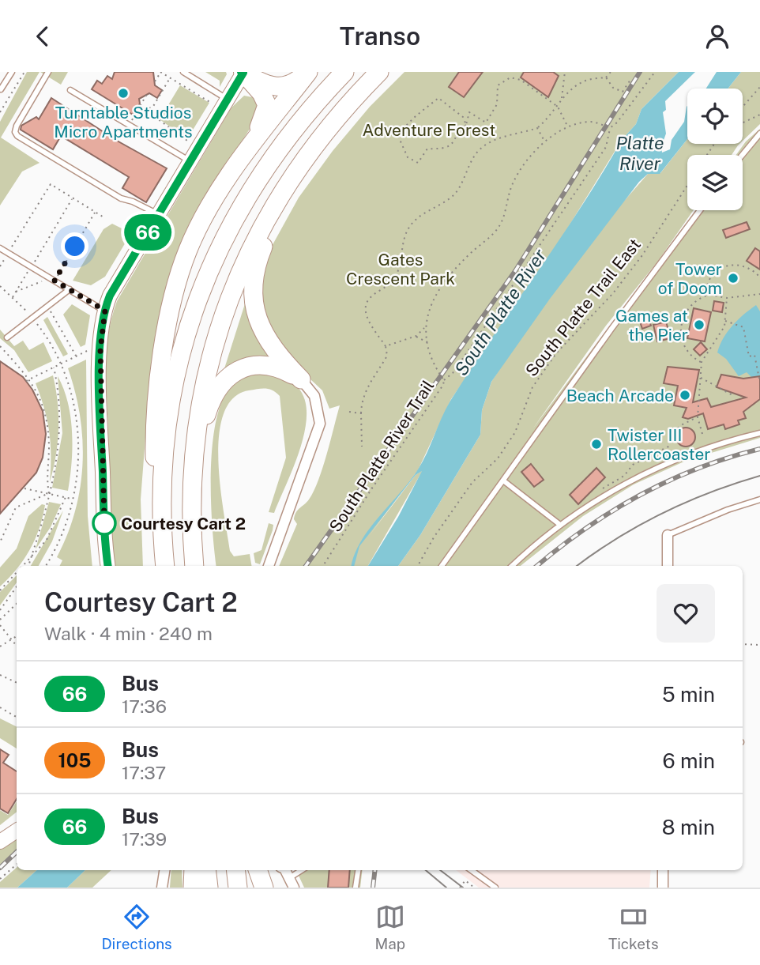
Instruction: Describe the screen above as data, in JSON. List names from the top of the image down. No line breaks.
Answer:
{"streets":{"path":["South Platte Trail East","South Platte River Trail"]},"water":["Platte River","South Platte River"],"parks":["Adventure Forest","Gates Crescent Park"],"places":["Turntable Studios Micro Apartments","Tower of Doom","Games at the Pier","Beach Arcade","Twister III Rollercoaster","Courtesy Cart 2"],"lines":["bus line 66"],"page":{"header":"Transo","on_map":"66","heading":["Courtesy Cart 2","Walk · 4 min · 240 m"],"list":[{"mark":"66","name":"Bus","note":"17:36","value":"5 min"},{"mark":"105","name":"Bus","note":"17:37","value":"6 min"},{"mark":"66","name":"Bus","note":"17:39","value":"8 min"}],"tabs":["Directions","Map","Tickets"]}}
